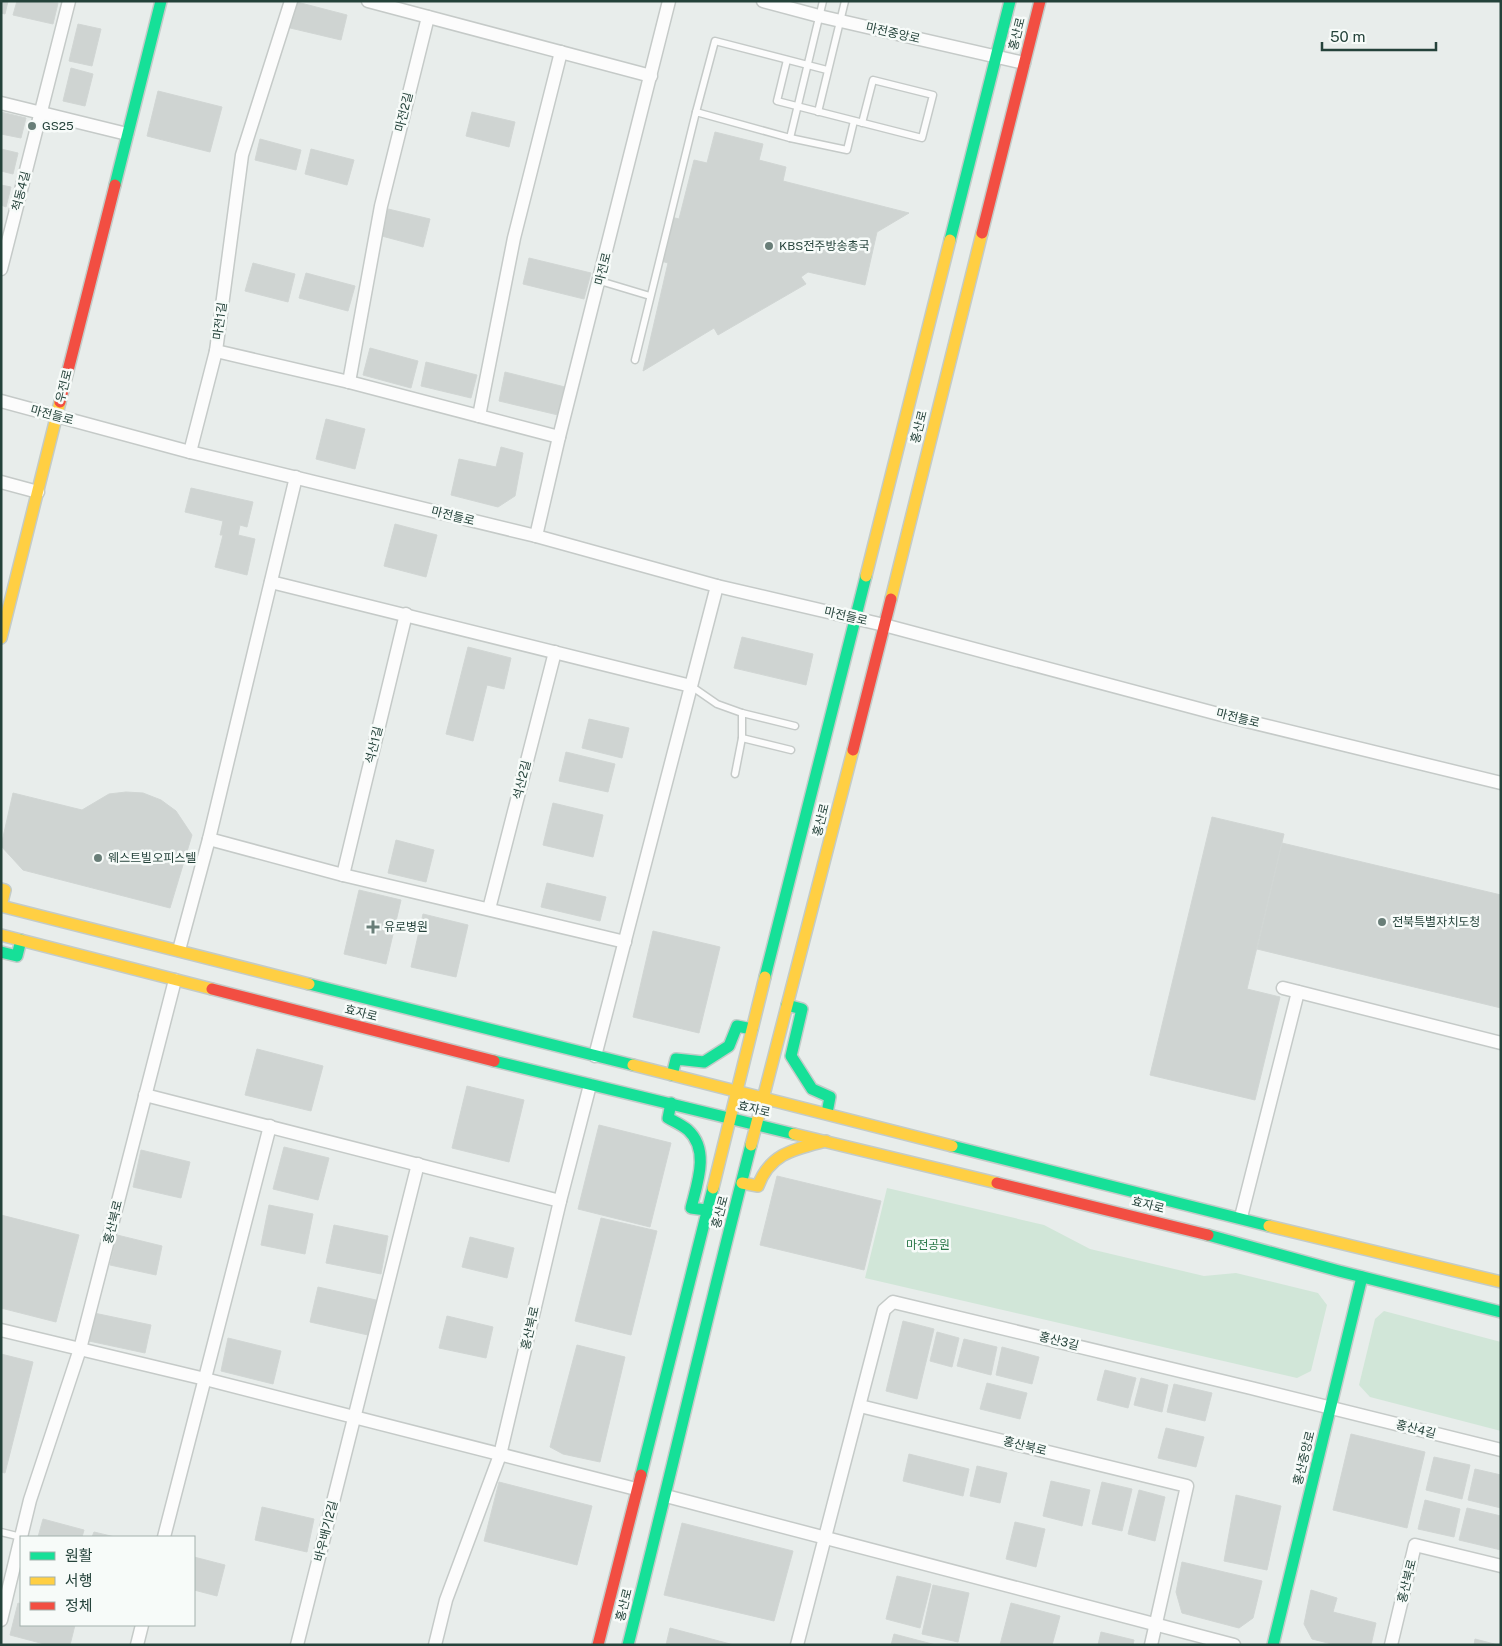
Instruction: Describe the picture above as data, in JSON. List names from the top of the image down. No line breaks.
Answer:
{"streets":{"street":["마전중앙로","홍산로","마전2길","척동4길","마전로","마전1길","우전로","마전들로","석산1길","석산2길","효자로","홍산북로","홍산3길","홍산4길","홍산중앙로","바우배기2길"]},"crossings":[["마전중앙로","홍산로"],["홍산로","마전들로"],["홍산로","효자로"],["마전2길","마전1길"],["마전로","마전1길"],["마전로","마전들로"],["우전로","마전들로"],["효자로","홍산북로"],["효자로","홍산중앙로"],["홍산북로","홍산3길"],["홍산3길","홍산4길"],["홍산3길","홍산중앙로"],["홍산4길","홍산중앙로"]],"parks":["마전공원"],"places":{"other":["GS25","KBS전주방송총국","웨스트빌오피스텔","전북특별자치도청"],"health":["유로병원"]},"legend":["원활","서행","정체"],"scale_bar":"50 m"}
